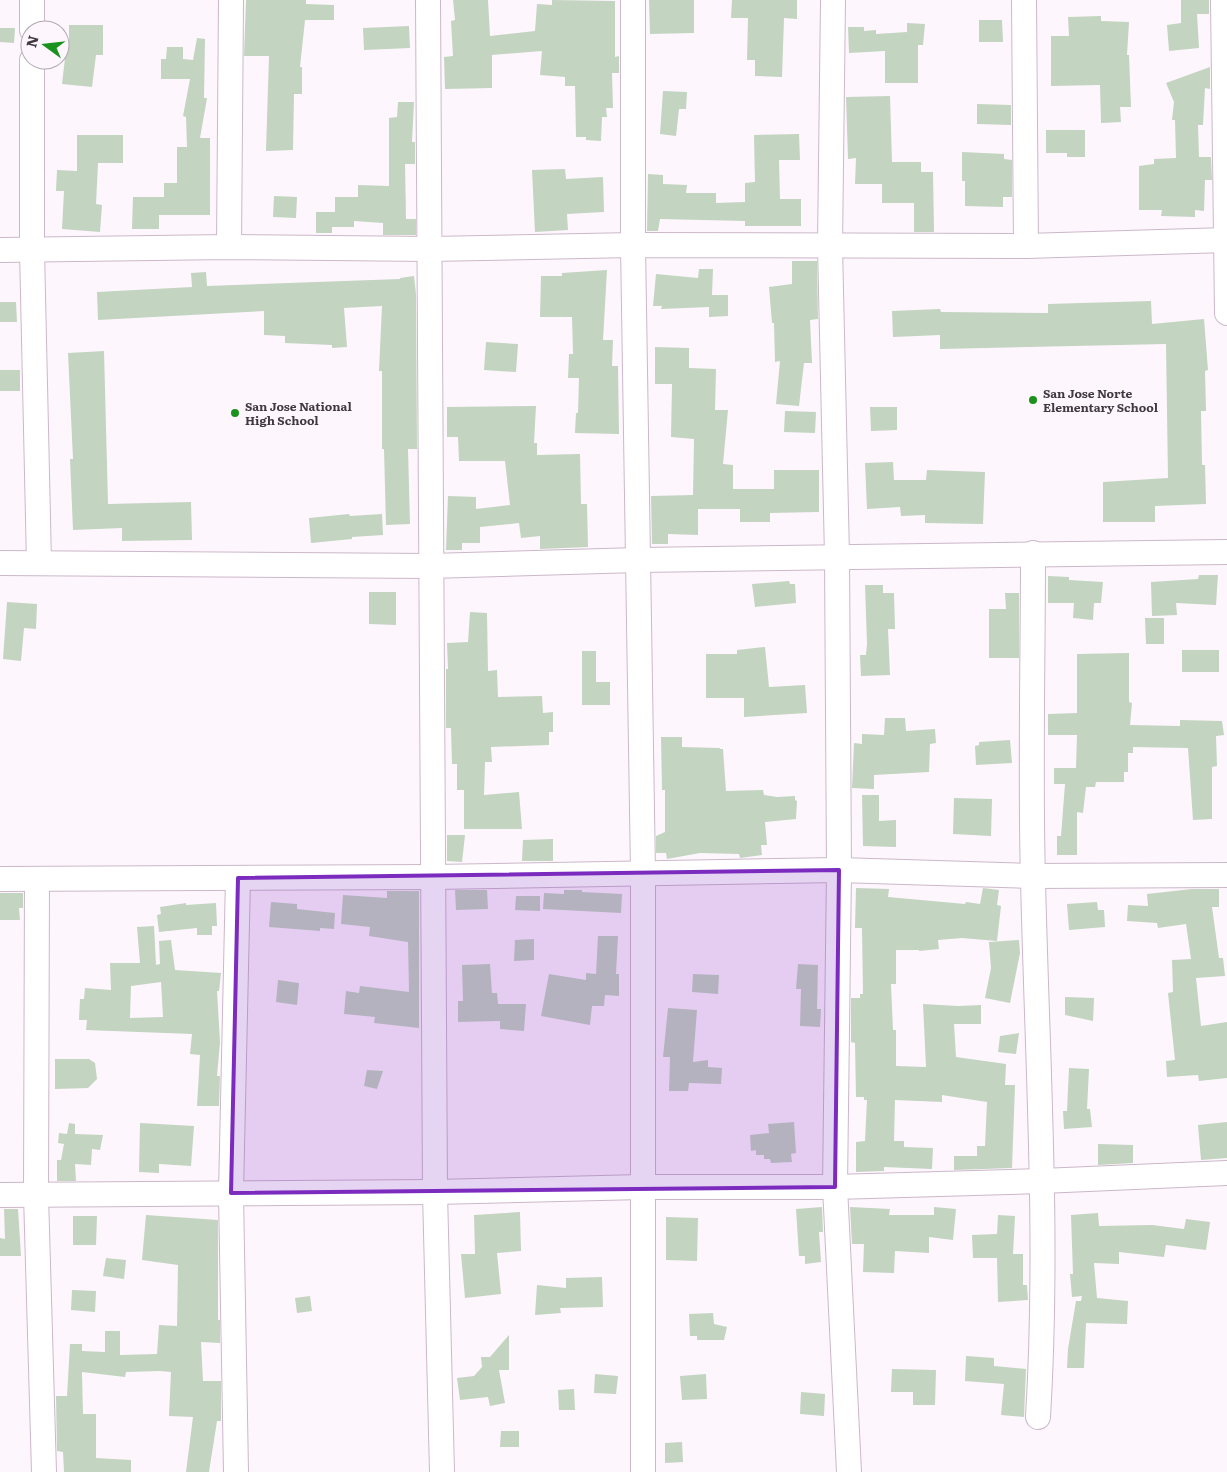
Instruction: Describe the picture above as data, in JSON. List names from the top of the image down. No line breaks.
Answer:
{"places":["San Jose Norte Elementary School","San Jose National High School"],"north":"left"}
